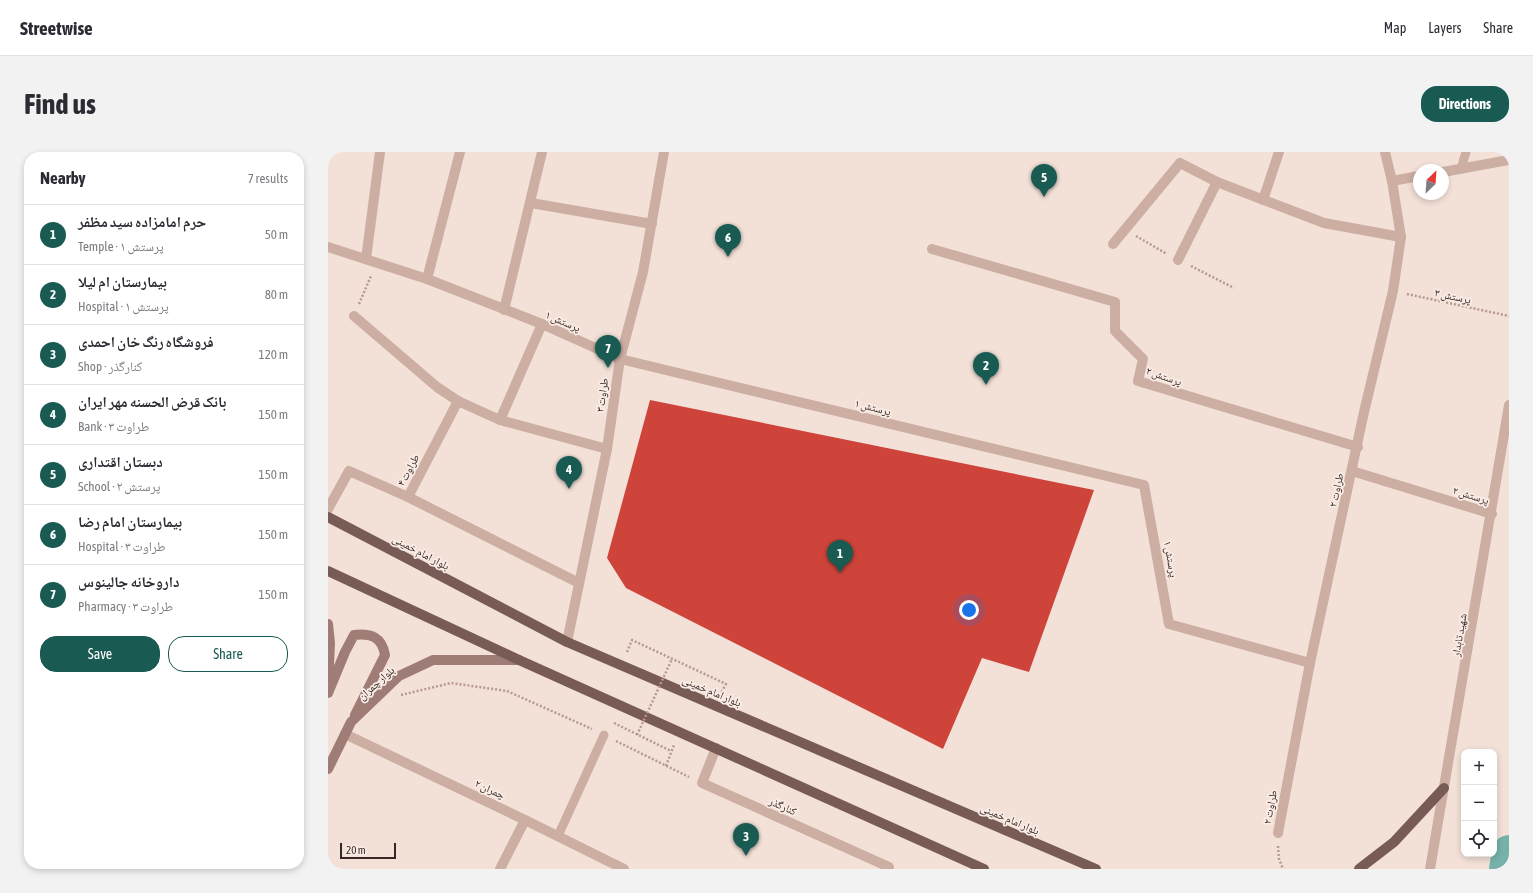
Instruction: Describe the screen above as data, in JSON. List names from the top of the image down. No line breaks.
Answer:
{"streets":{"main road":["بلوار امام خمینی","بلوار چمران"],"street":["پرستش ۱","پرستش ۲","طراوت ۳","طراوت ۴","طراوت ۲","شهید تابدار","چمران ۲","کنارگذر"],"path":["پرستش ۳"]},"crossings":[["پرستش ۳","طراوت ۲"],["پرستش ۱","طراوت ۳"],["پرستش ۱","طراوت ۲"],["پرستش ۲","طراوت ۲"],["پرستش ۲","شهید تابدار"],["طراوت ۳","بلوار امام خمینی"],["بلوار چمران","چمران ۲"]],"scale_bar":"20 m","north":"top right","page":{"header":"Streetwise","nav":["Map","Layers","Share"],"buttons":["Directions",["Save","Share"]],"title":"Find us","heading":["Nearby","7 results"],"pins":["5","6","7","2","4","1","3"],"list":[{"mark":"1","name":"حرم امامزاده سید مظفر","note":"Temple · پرستش ۱","value":"50 m"},{"mark":"2","name":"بیمارستان ام لیلا","note":"Hospital · پرستش ۱","value":"80 m"},{"mark":"3","name":"فروشگاه رنگ خان احمدی","note":"Shop · کنارگذر","value":"120 m"},{"mark":"4","name":"بانک قرض الحسنه مهر ایران","note":"Bank · طراوت ۳","value":"150 m"},{"mark":"5","name":"دبستان اقتداری","note":"School · پرستش ۲","value":"150 m"},{"mark":"6","name":"بیمارستان امام رضا","note":"Hospital · طراوت ۳","value":"150 m"},{"mark":"7","name":"داروخانه جالینوس","note":"Pharmacy · طراوت ۳","value":"150 m"}],"map_buttons":["+","−"],"scale":"20 m"}}
